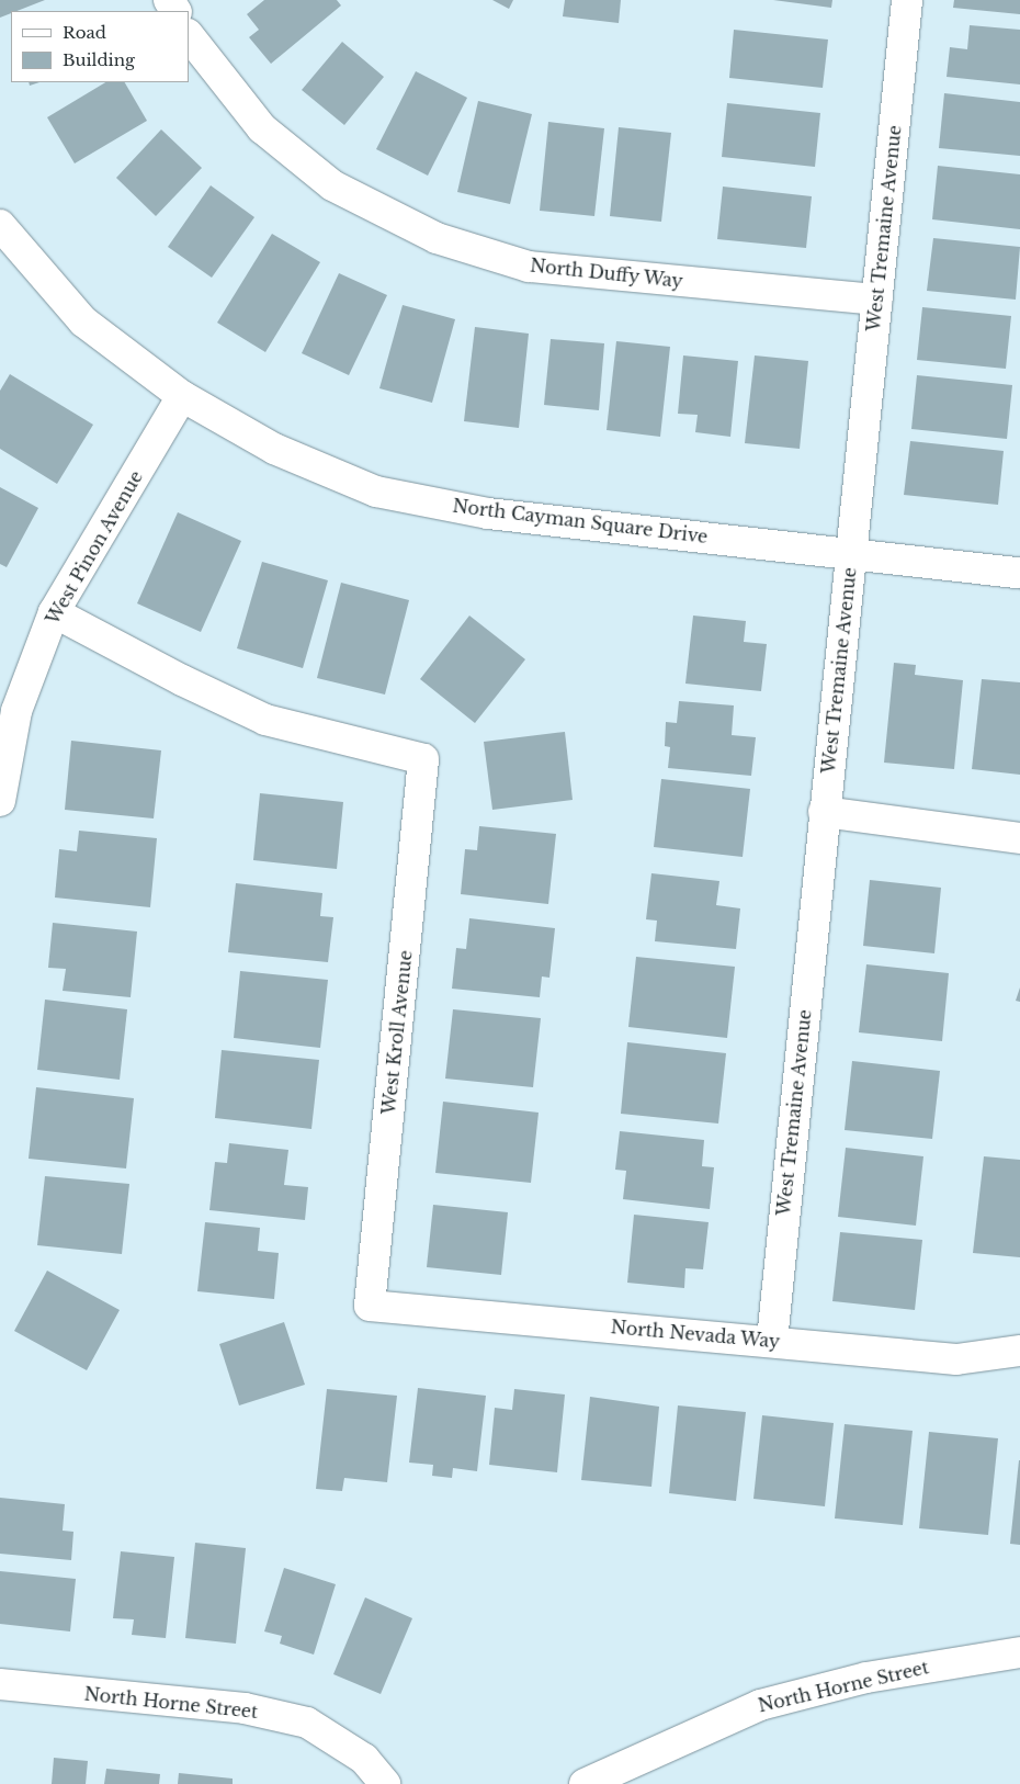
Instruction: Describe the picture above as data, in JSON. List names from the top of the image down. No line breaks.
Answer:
{"streets":{"street":["West Tremaine Avenue","North Duffy Way","North Cayman Square Drive","West Pinon Avenue","West Kroll Avenue","North Nevada Way","North Horne Street"]},"crossings":[["West Tremaine Avenue","North Duffy Way"],["West Tremaine Avenue","North Cayman Square Drive"],["West Tremaine Avenue","North Nevada Way"],["North Cayman Square Drive","West Pinon Avenue"],["West Pinon Avenue","West Kroll Avenue"],["West Kroll Avenue","North Nevada Way"]],"legend":["Road","Building"]}
